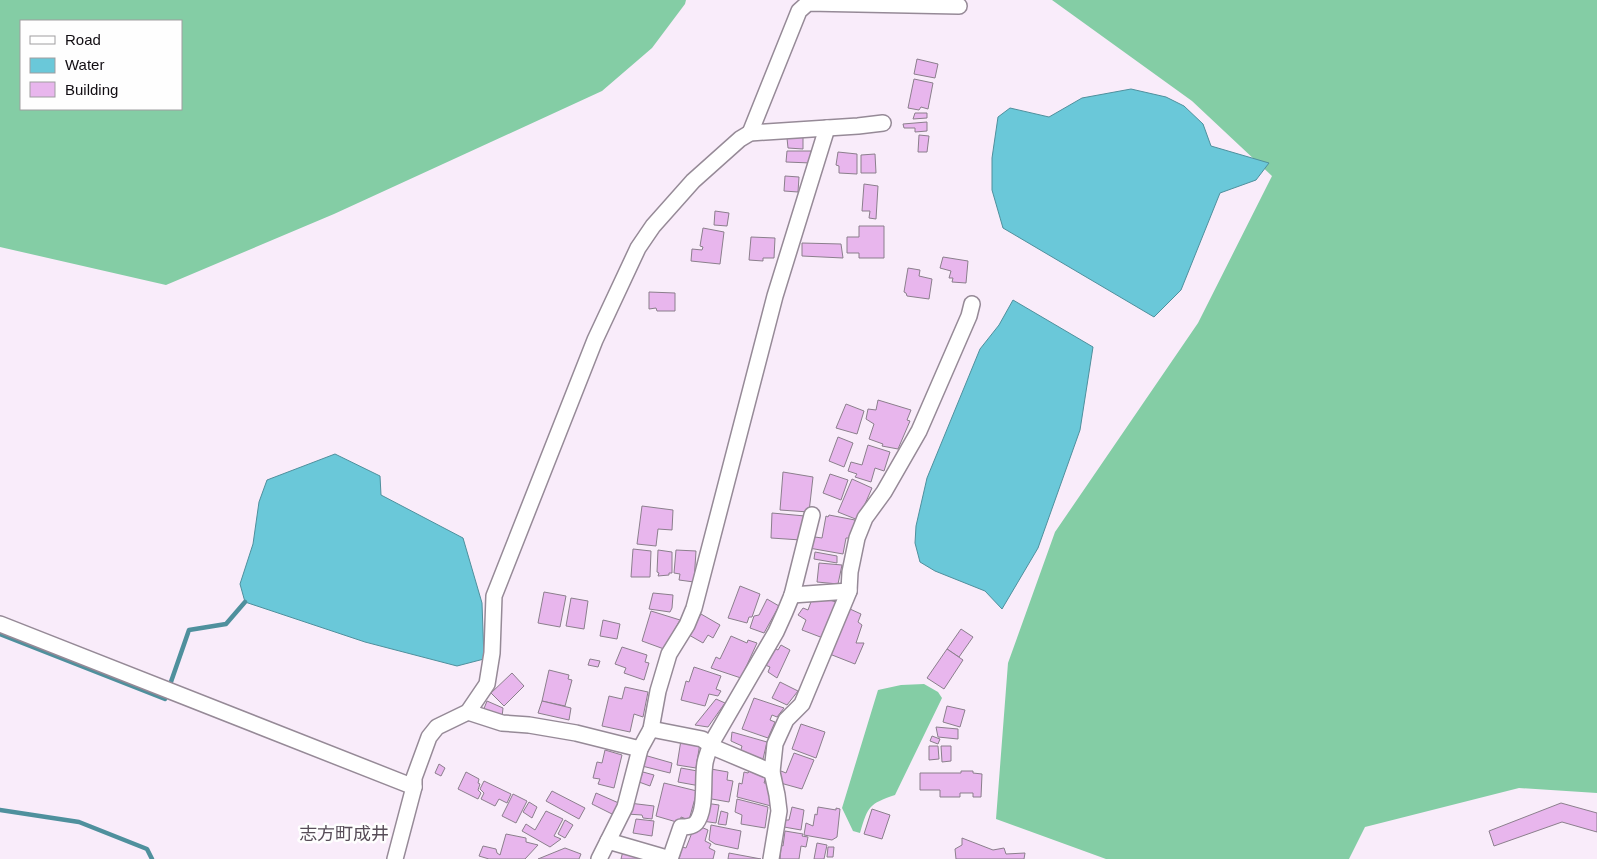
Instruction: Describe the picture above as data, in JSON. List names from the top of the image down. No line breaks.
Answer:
{"districts":["志方町成井"],"legend":["Road","Water","Building"]}
